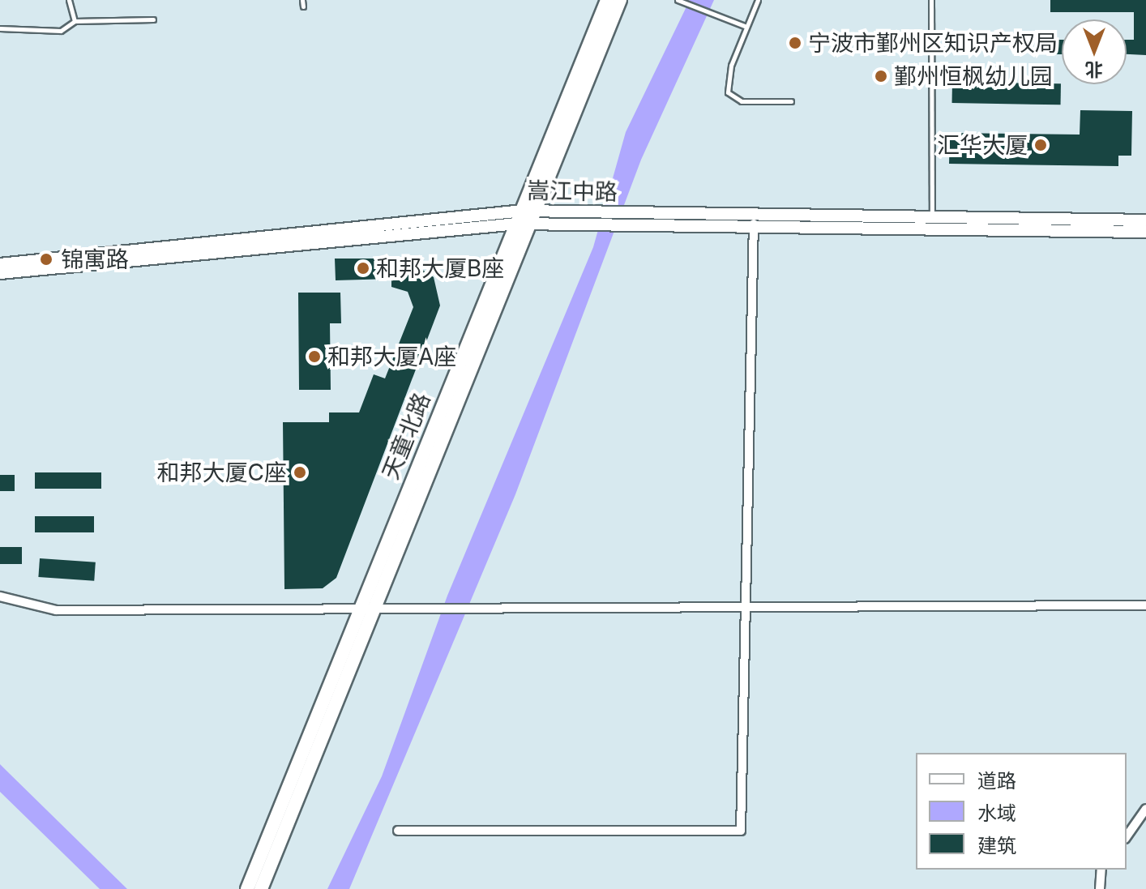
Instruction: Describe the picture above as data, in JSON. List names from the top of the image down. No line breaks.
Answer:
{"streets":{"main road":["嵩江中路","天童北路"]},"crossings":[["嵩江中路","天童北路"]],"places":["宁波市鄞州区知识产权局","鄞州恒枫幼儿园","汇华大厦","锦寓路","和邦大厦B座","和邦大厦A座","和邦大厦C座"],"legend":["道路","水域","建筑"],"north":"bottom"}
